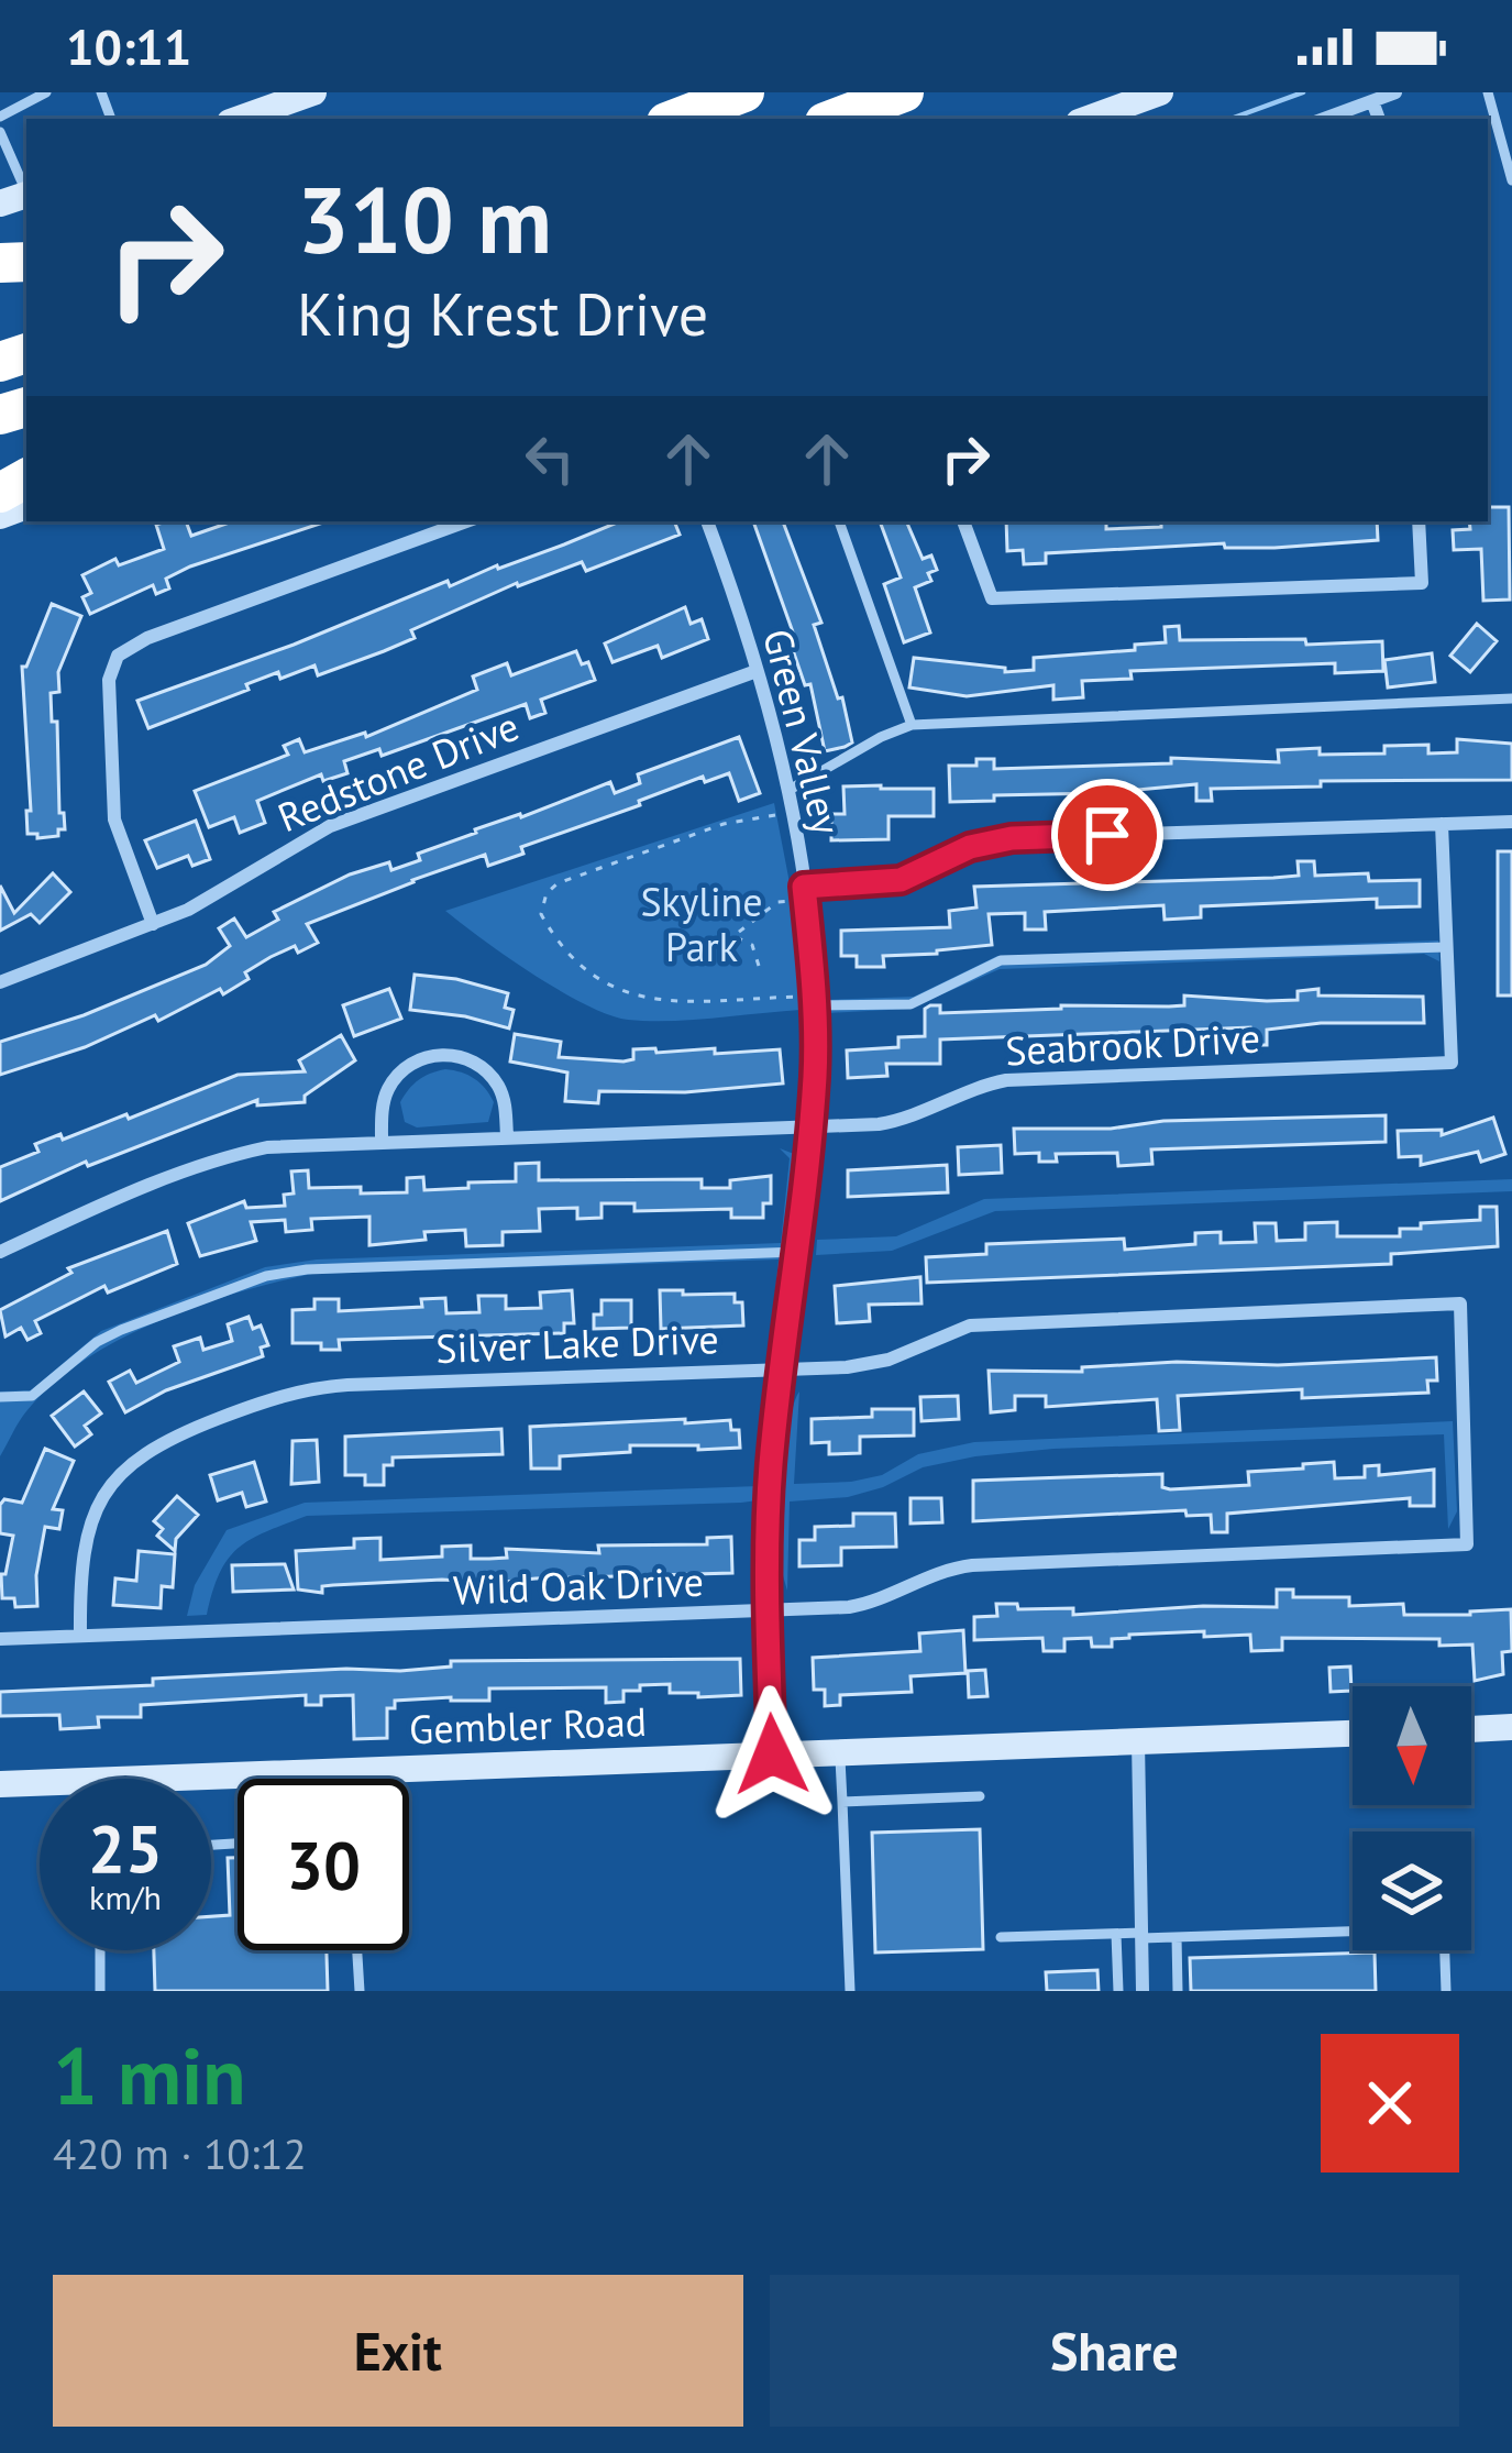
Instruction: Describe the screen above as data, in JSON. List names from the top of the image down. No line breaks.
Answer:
{"streets":{"main road":["Gembler Road"],"street":["Green Valley","Redstone Drive","Seabrook Drive","Silver Lake Drive","Wild Oak Drive"]},"crossings":[["Green Valley","Redstone Drive"],["Green Valley","Seabrook Drive"],["Green Valley","Silver Lake Drive"],["Green Valley","Wild Oak Drive"],["Green Valley","Gembler Road"],["Silver Lake Drive","Wild Oak Drive"]],"parks":["Skyline Park"],"north":"bottom","page":{"status":"10:11","turn":["310 m","King Krest Drive"],"speed":"25 km/h","limit":"30","heading":["1 min","420 m · 10:12"],"buttons":["Exit","Share"]}}
